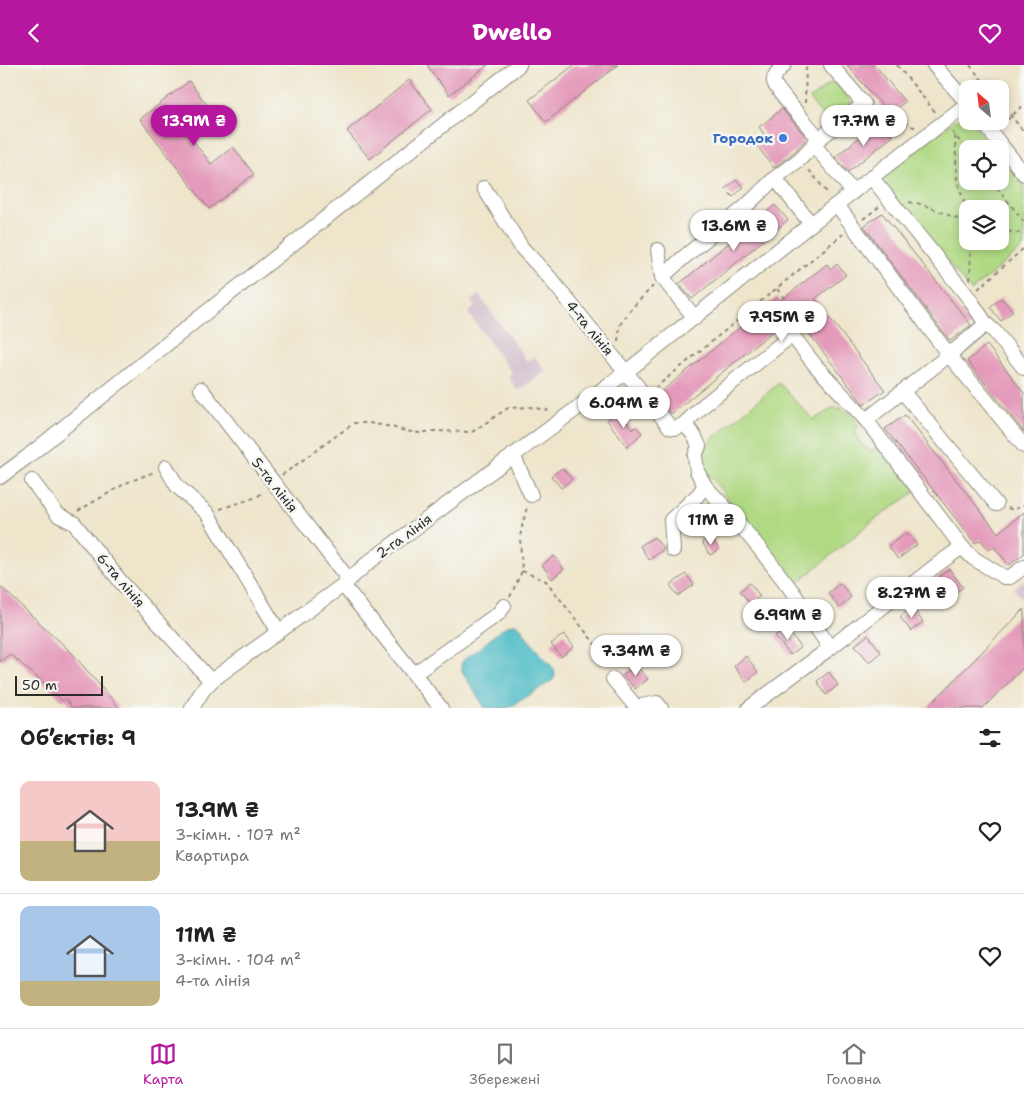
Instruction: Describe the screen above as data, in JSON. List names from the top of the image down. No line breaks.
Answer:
{"streets":{"street":["4-та лінія","5-та лінія","2-га лінія","6-та лінія"]},"crossings":[["4-та лінія","2-га лінія"],["5-та лінія","2-га лінія"],["2-га лінія","6-та лінія"]],"places":["Городок"],"scale_bar":"50 m","north":"top left","page":{"header":"Dwello","price":["13.9M ₴","17.7M ₴","13.6M ₴","7.95M ₴","6.04M ₴","11M ₴","8.27M ₴","6.99M ₴","7.34M ₴"],"scale":"50 m","heading":"Об’єктів: 9","list":[{"name":"13.9M ₴","note":"3-кімн. · 107 m² · Квартира"},{"name":"11M ₴","note":"3-кімн. · 104 m² · 4-та лінія"}],"tabs":["Карта","Збережені","Головна"]}}
